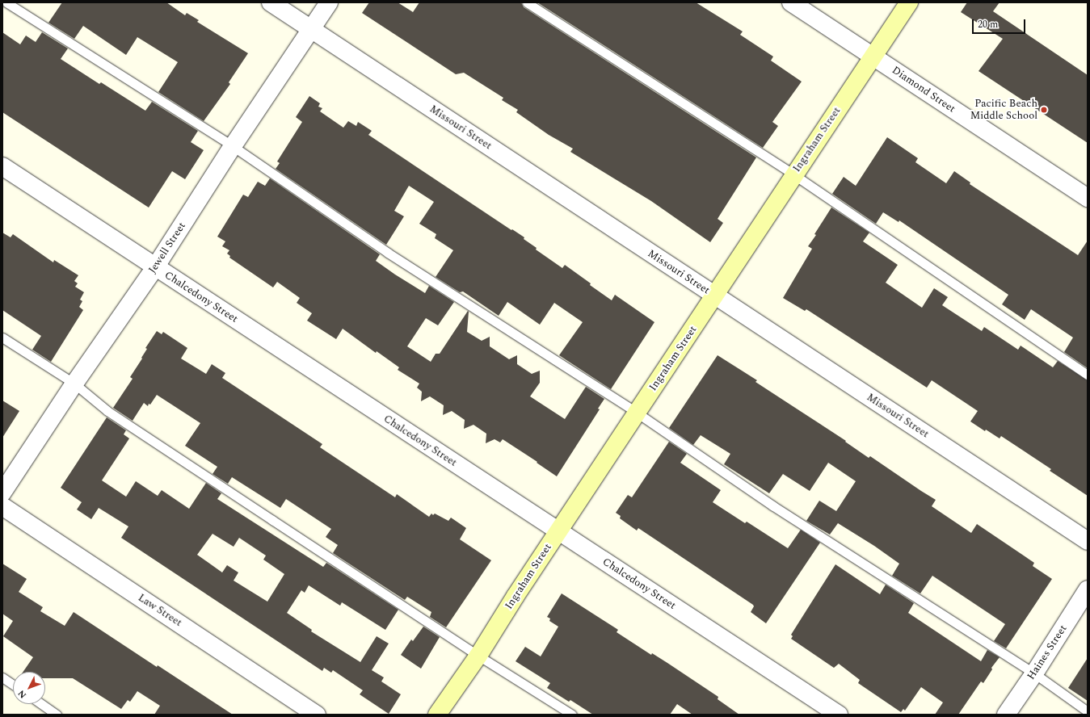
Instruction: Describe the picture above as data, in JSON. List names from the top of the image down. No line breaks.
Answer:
{"streets":{"main road":["Ingraham Street"],"street":["Diamond Street","Missouri Street","Jewell Street","Chalcedony Street","Law Street","Haines Street"]},"crossings":[["Diamond Street","Ingraham Street"],["Missouri Street","Ingraham Street"],["Missouri Street","Jewell Street"],["Ingraham Street","Chalcedony Street"],["Jewell Street","Chalcedony Street"]],"places":["Pacific Beach Middle School"],"scale_bar":"20 m","north":"bottom left"}
